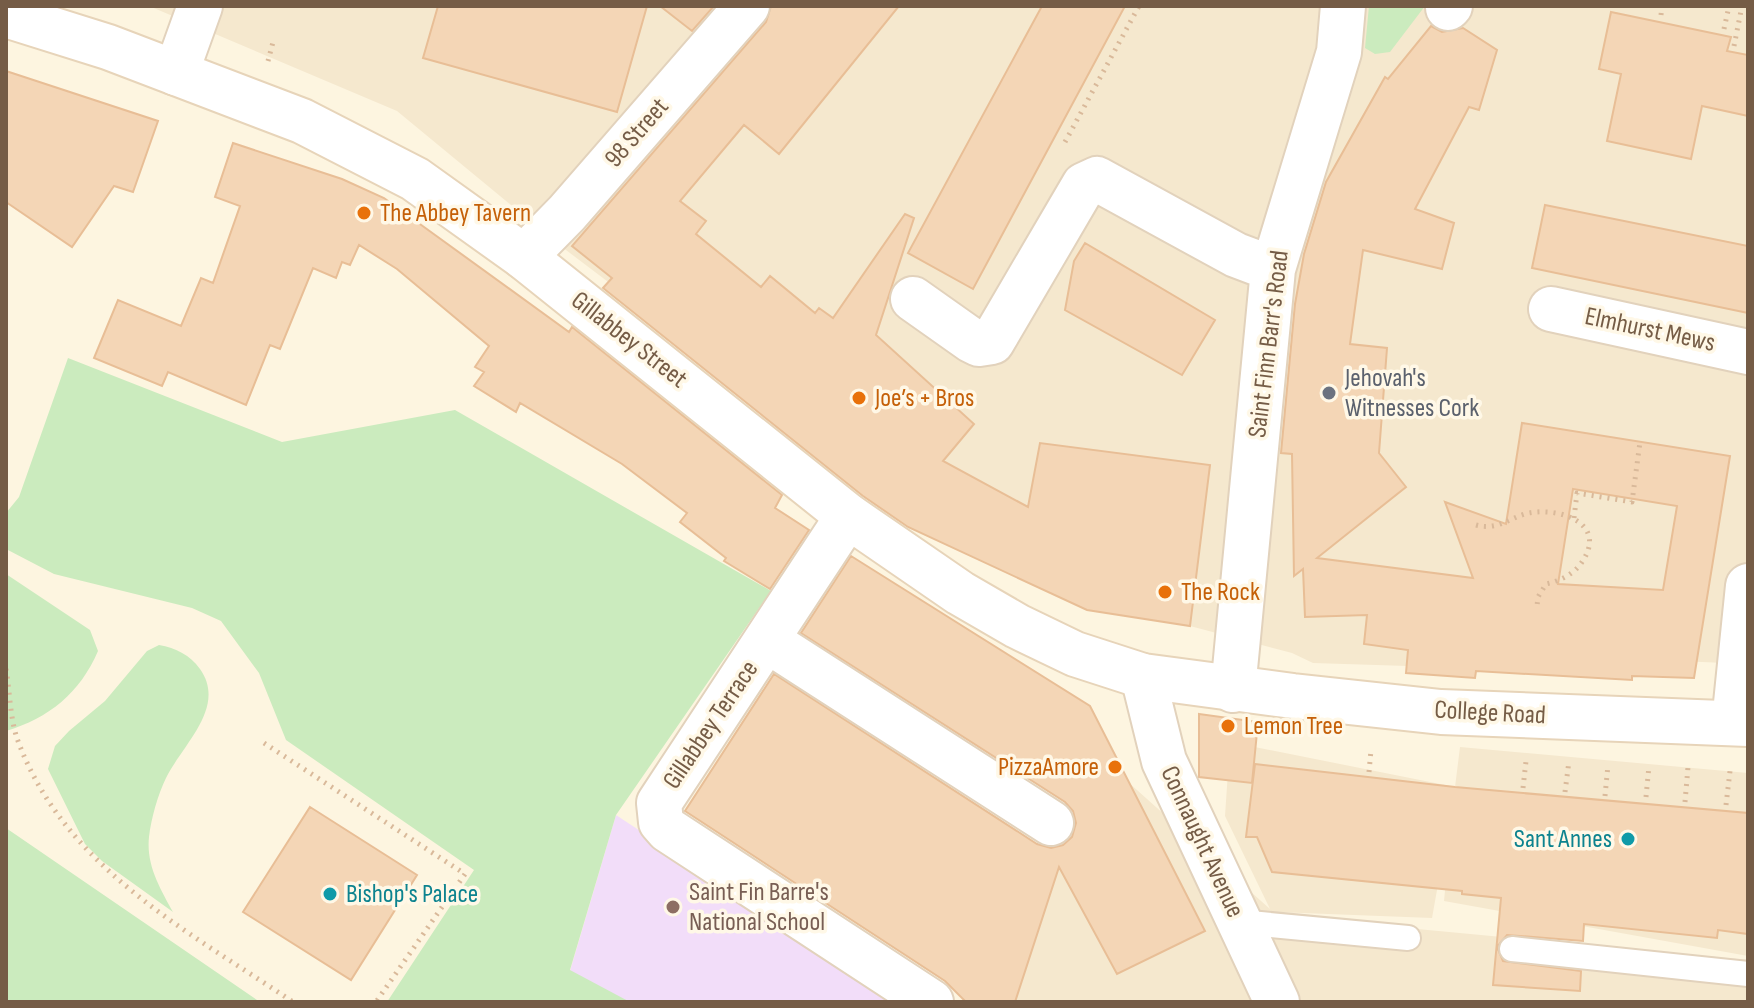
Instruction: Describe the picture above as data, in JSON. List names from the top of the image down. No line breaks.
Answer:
{"streets":{"street":["98 Street","Elmhurst Mews","Gillabbey Street","Saint Finn Barr's Road","College Road","Gillabbey Terrace","Connaught Avenue"]},"crossings":[["98 Street","Gillabbey Street"],["Gillabbey Street","Saint Finn Barr's Road"],["Gillabbey Street","College Road"],["Gillabbey Street","Gillabbey Terrace"],["Gillabbey Street","Connaught Avenue"],["Saint Finn Barr's Road","College Road"]],"places":["The Abbey Tavern","Jehovah's Witnesses Cork","Joe’s + Bros","The Rock","Lemon Tree","PizzaAmore","Sant Annes","Bishop's Palace","Saint Fin Barre's National School"]}
